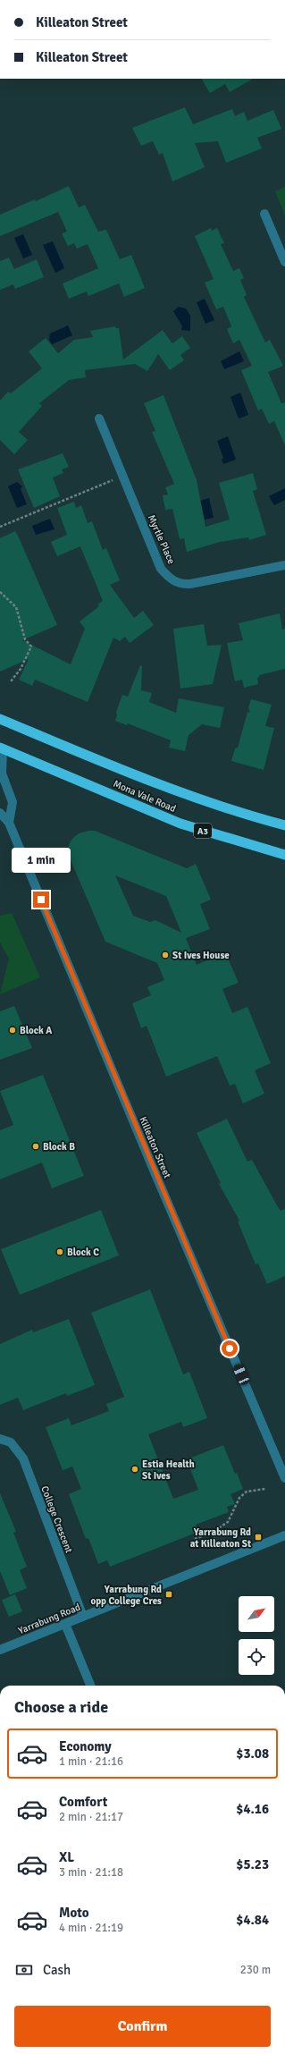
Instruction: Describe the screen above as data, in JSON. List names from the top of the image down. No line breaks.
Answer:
{"streets":{"highway":["Mona Vale Road","A3"],"street":["Myrtle Place","Killeaton Street","College Crescent","Yarrabung Road"]},"crossings":[["College Crescent","Yarrabung Road"]],"places":{"other":["St Ives House","Block A","Block B","Block C","Estia Health St Ives"],"transit":["Yarrabung Rd at Killeaton St","Yarrabung Rd opp College Cres"]},"north":"top right","page":{"banner":["Killeaton Street","Killeaton Street"],"bubble":"1 min","heading":"Choose a ride","list":[{"name":"Economy","note":"1 min · 21:16","value":"$3.08"},{"name":"Comfort","note":"2 min · 21:17","value":"$4.16"},{"name":"XL","note":"3 min · 21:18","value":"$5.23"},{"name":"Moto","note":"4 min · 21:19","value":"$4.84"}],"pay":["Cash","230 m"],"buttons":"Confirm"}}
